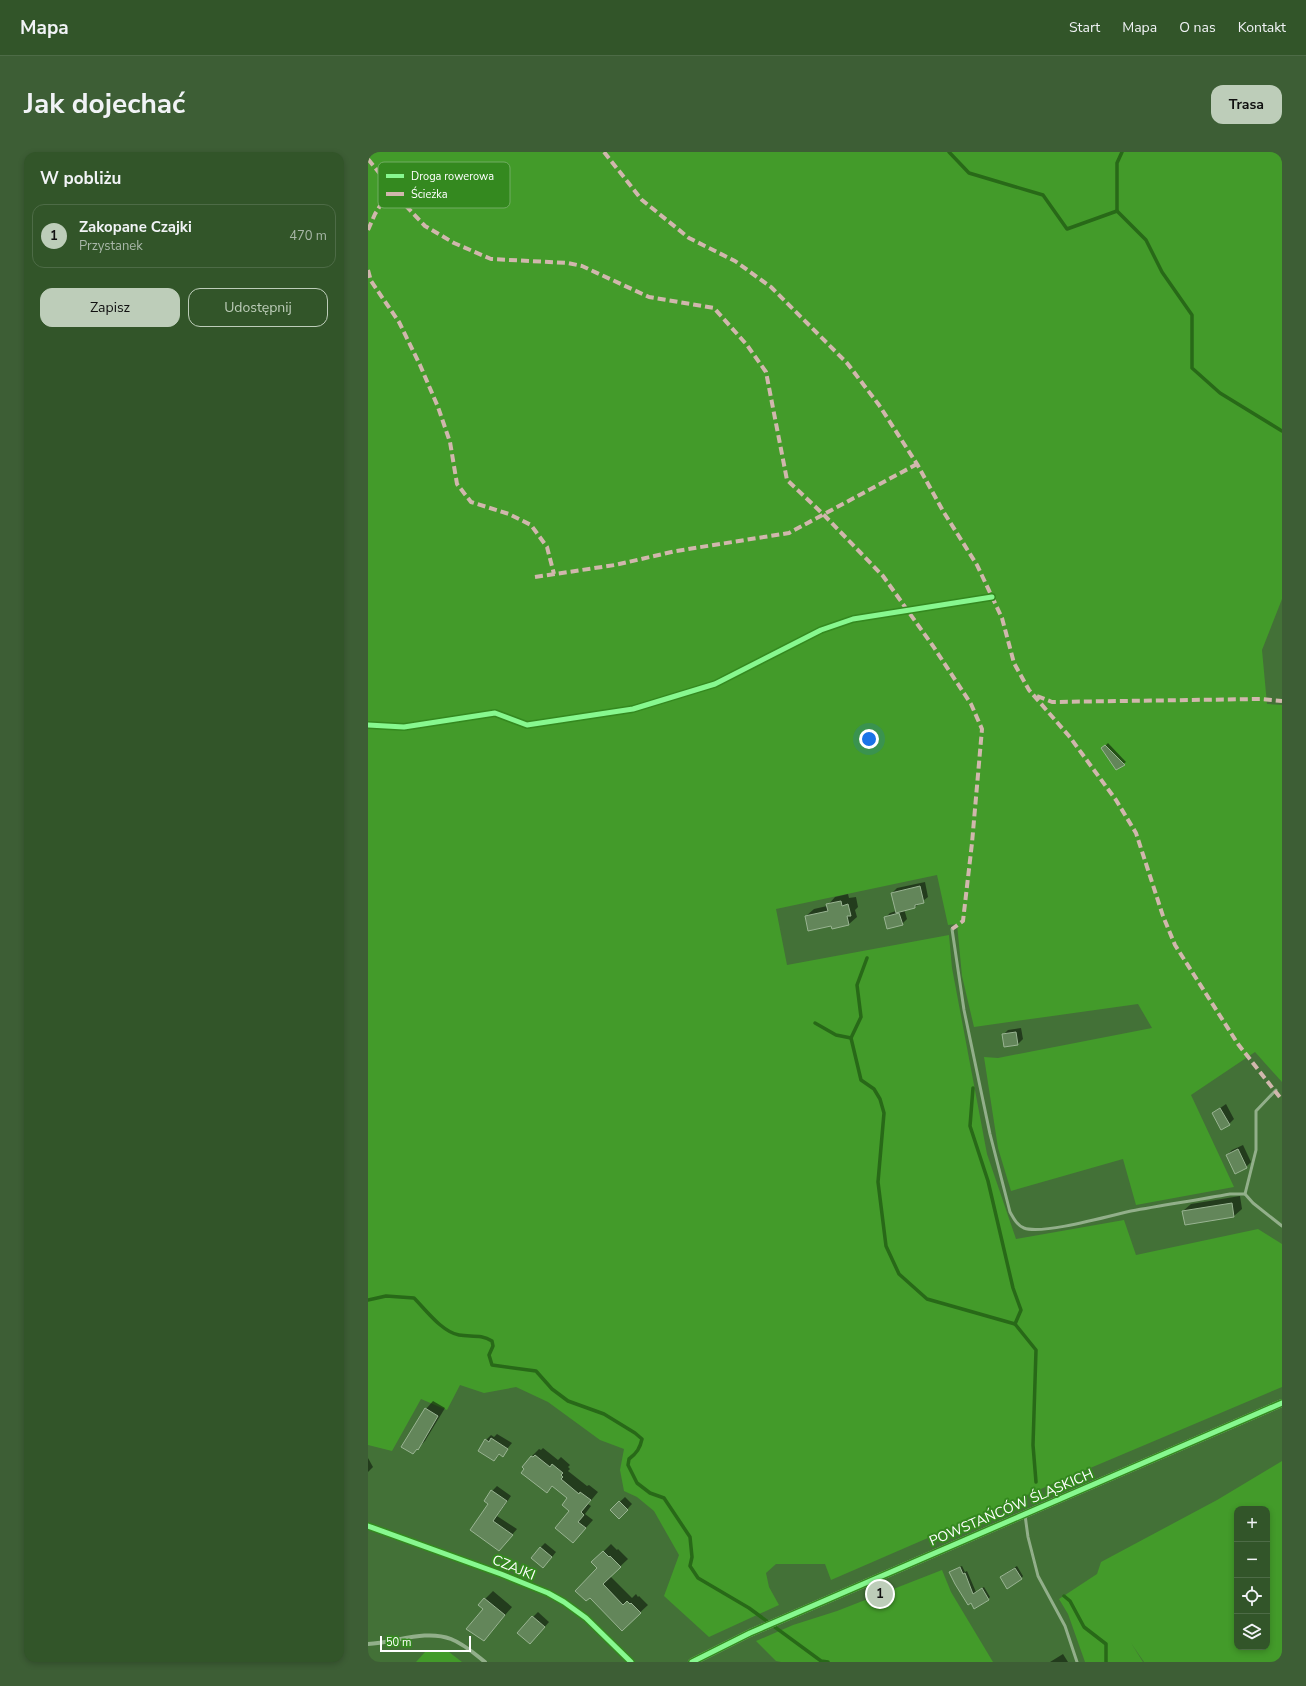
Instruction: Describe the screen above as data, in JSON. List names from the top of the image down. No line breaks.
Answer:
{"streets":{"street":["POWSTAŃCÓW ŚLĄSKICH","CZAJKI"]},"legend":["Droga rowerowa","Ścieżka"],"scale_bar":"50 m","page":{"header":"Mapa","nav":["Start","Mapa","O nas","Kontakt"],"title":"Jak dojechać","buttons":["Trasa",["Zapisz","Udostępnij"]],"heading":"W pobliżu","list":[{"mark":"1","name":"Zakopane Czajki","note":"Przystanek","value":"470 m"}],"map_buttons":["+","−"],"pins":"1","scale":"50 m"}}
